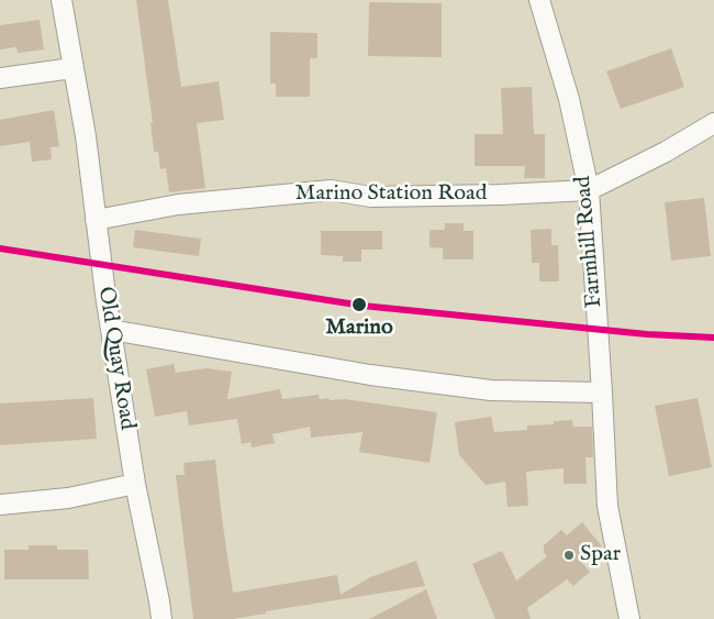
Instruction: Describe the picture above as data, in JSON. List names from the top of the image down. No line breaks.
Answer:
{"streets":{"street":["Marino Station Road","Farmhill Road","Old Quay Road"]},"crossings":[["Marino Station Road","Farmhill Road"],["Marino Station Road","Old Quay Road"]],"places":["Marino","Spar"]}
